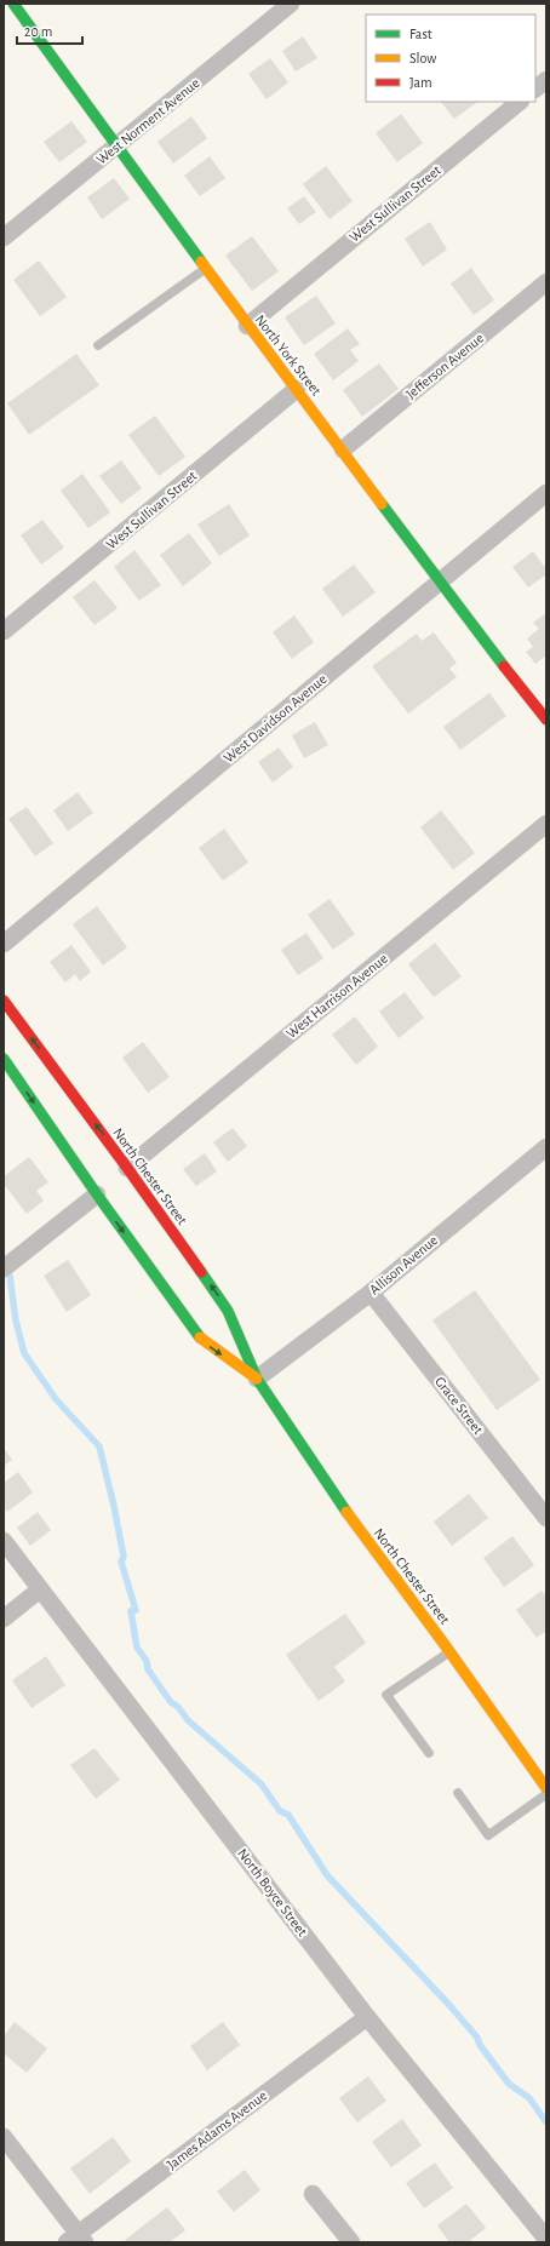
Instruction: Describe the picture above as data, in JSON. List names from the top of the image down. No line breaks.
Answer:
{"streets":{"main road":["North York Street","North Chester Street"],"street":["West Norment Avenue","West Sullivan Street","Jefferson Avenue","West Davidson Avenue","West Harrison Avenue","Allison Avenue","Grace Street","North Boyce Street","James Adams Avenue"]},"crossings":[["West Norment Avenue","North York Street"],["West Sullivan Street","North York Street"],["North York Street","Jefferson Avenue"],["North York Street","West Davidson Avenue"],["West Harrison Avenue","North Chester Street"],["North Chester Street","Allison Avenue"],["Allison Avenue","Grace Street"],["North Boyce Street","James Adams Avenue"]],"legend":["Fast","Slow","Jam"],"scale_bar":"20 m"}
